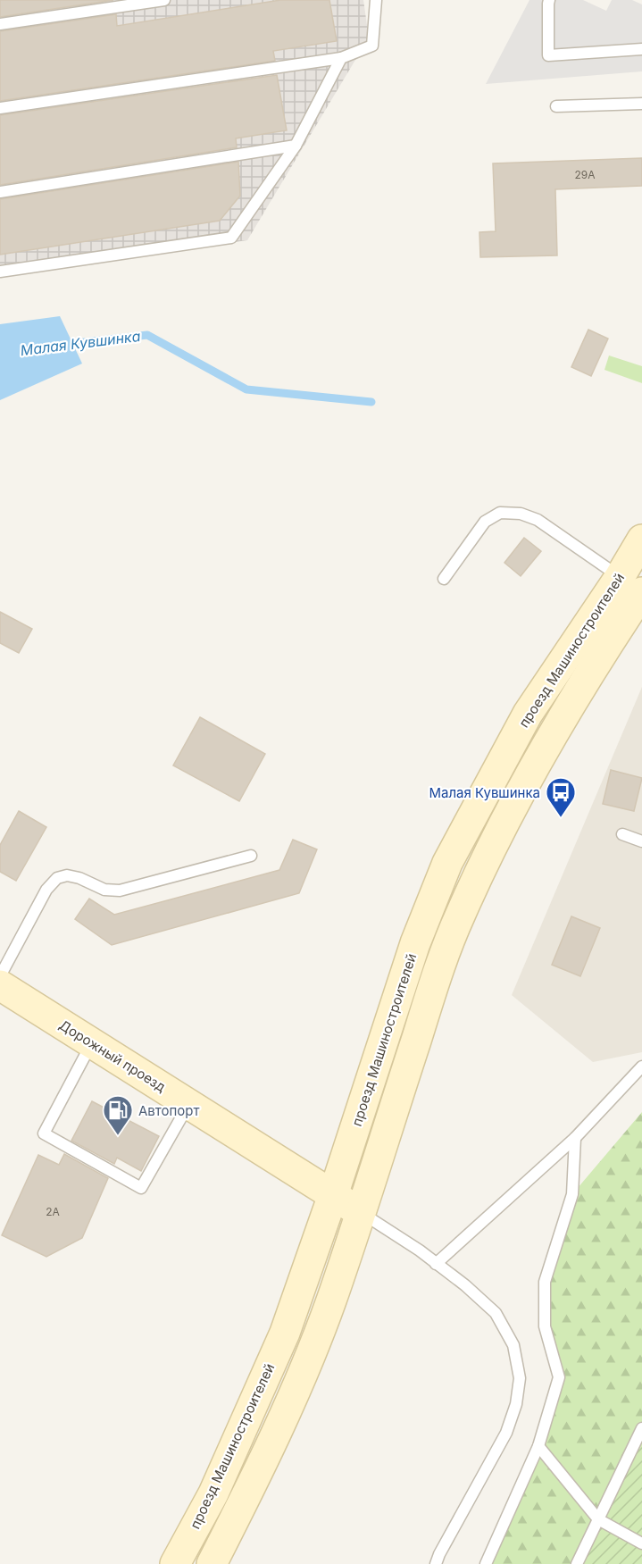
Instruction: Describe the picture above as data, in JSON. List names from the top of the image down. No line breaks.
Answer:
{"streets":{"main road":["проезд Машиностроителей","Дорожный проезд"]},"crossings":[["проезд Машиностроителей","Дорожный проезд"]],"water":["Малая Кувшинка"],"places":{"bus stop":["Малая Кувшинка"],"fuel station":["Автопорт"]},"house_numbers":["29А","2А"]}
